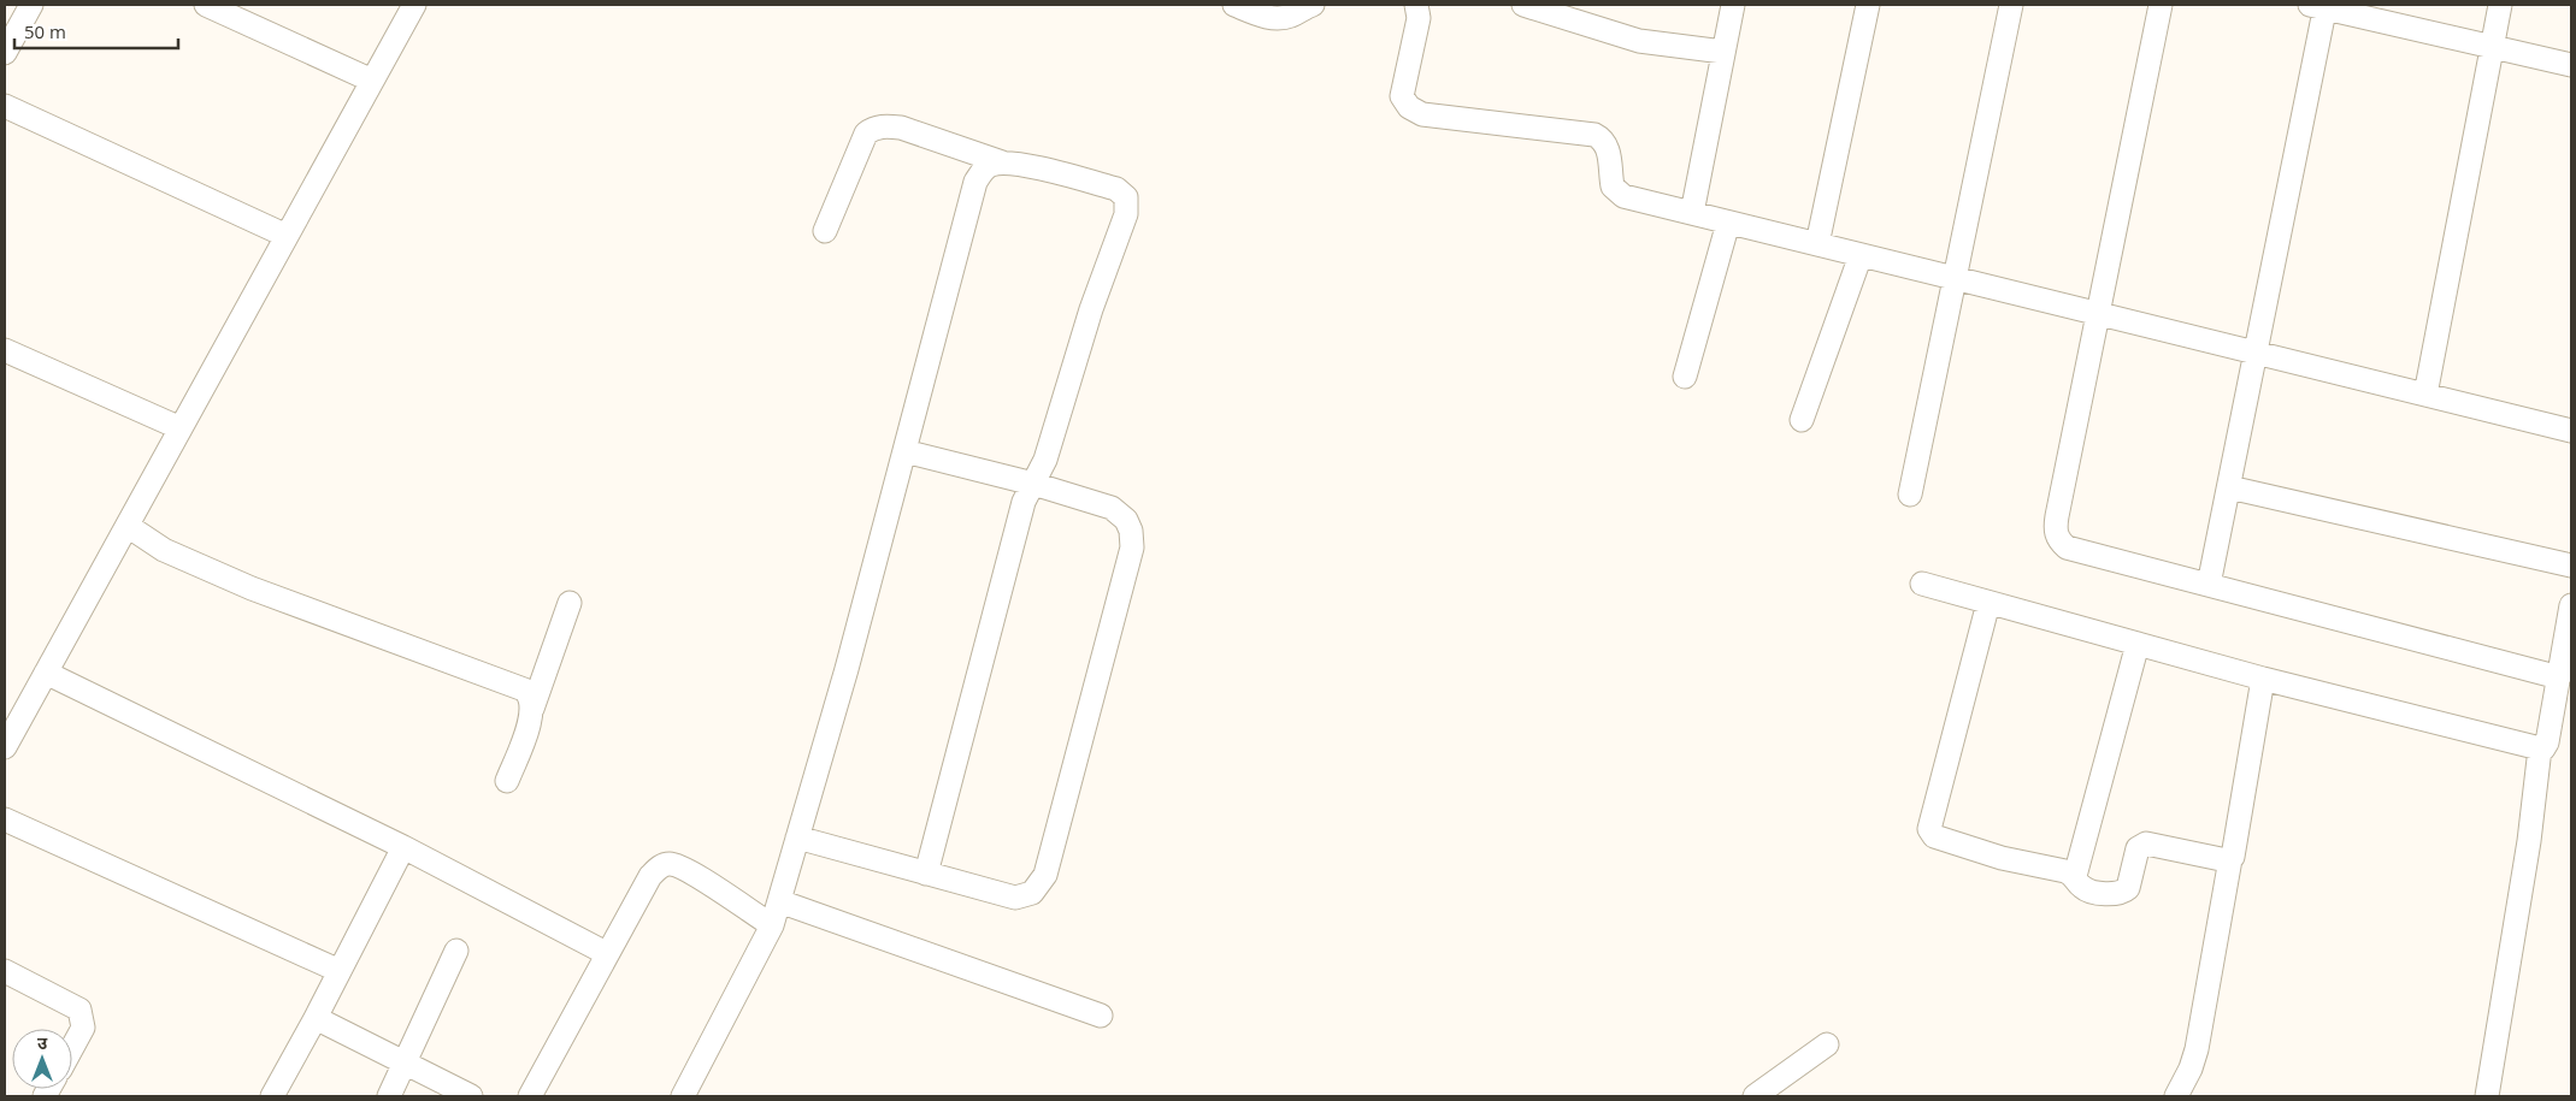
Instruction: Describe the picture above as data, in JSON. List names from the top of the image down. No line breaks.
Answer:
{"scale_bar":"50 m","north":"top"}
